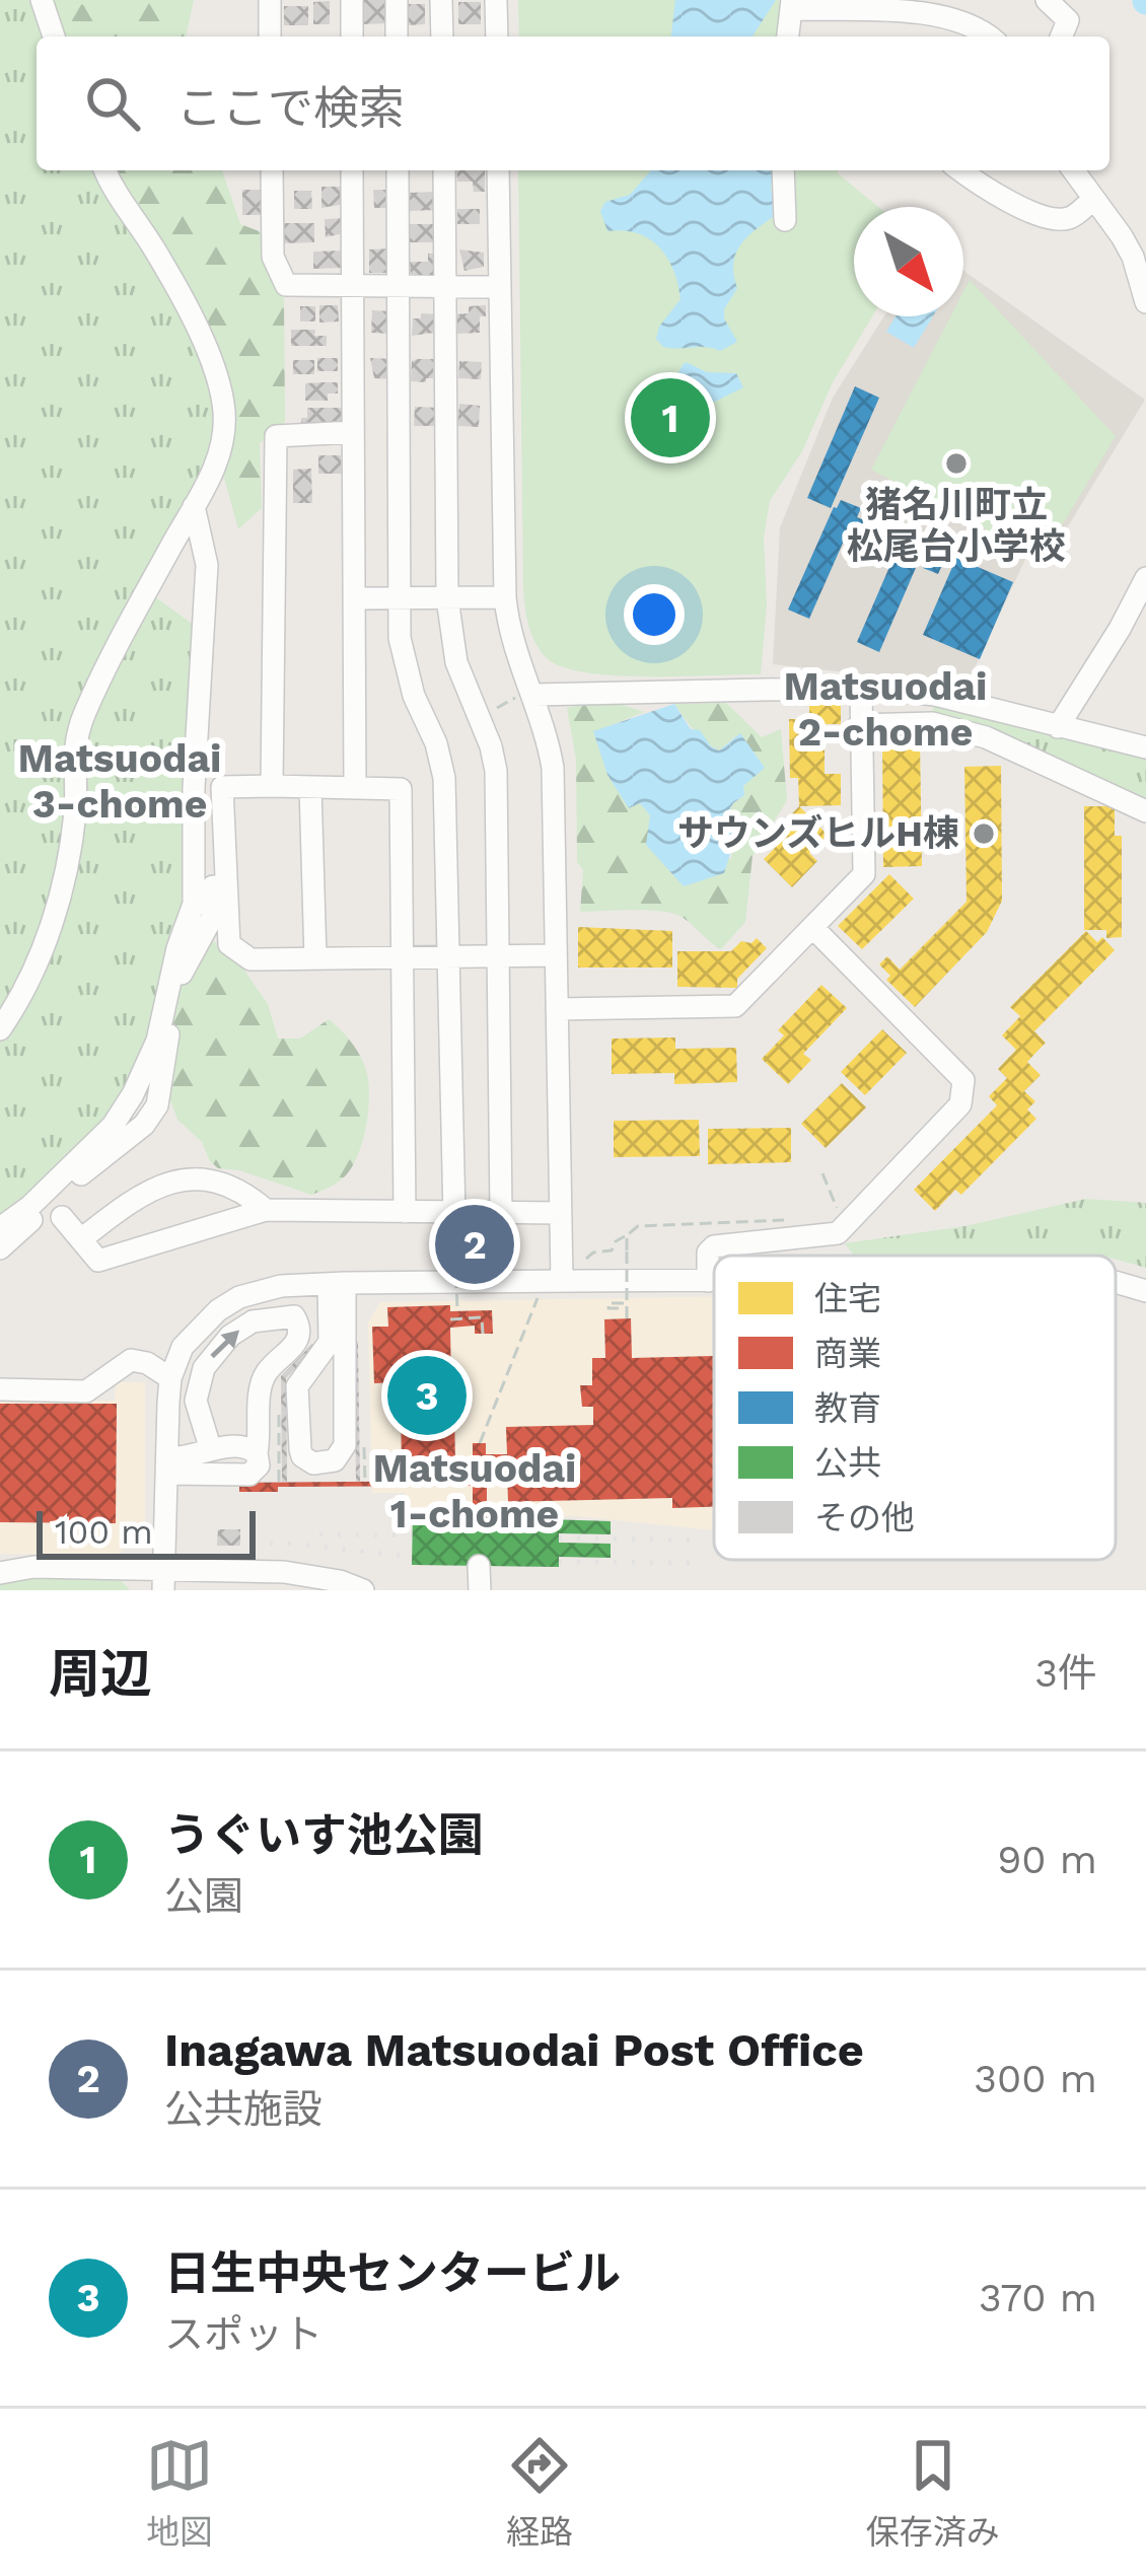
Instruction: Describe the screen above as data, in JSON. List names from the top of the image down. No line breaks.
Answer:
{"districts":["Matsuodai 2-chome","Matsuodai 3-chome","Matsuodai 1-chome"],"places":["猪名川町立 松尾台小学校","サウンズヒルH棟"],"legend":["住宅","商業","教育","公共","その他"],"scale_bar":"100 m","north":"bottom right","page":{"search":"ここで検索","pins":["1","2","3"],"scale":"100 m","heading":["周辺","3件"],"list":[{"mark":"1","name":"うぐいす池公園","note":"公園","value":"90 m"},{"mark":"2","name":"Inagawa Matsuodai Post Office","note":"公共施設","value":"300 m"},{"mark":"3","name":"日生中央センタービル","note":"スポット","value":"370 m"}],"nav":["地図","経路","保存済み"]}}
